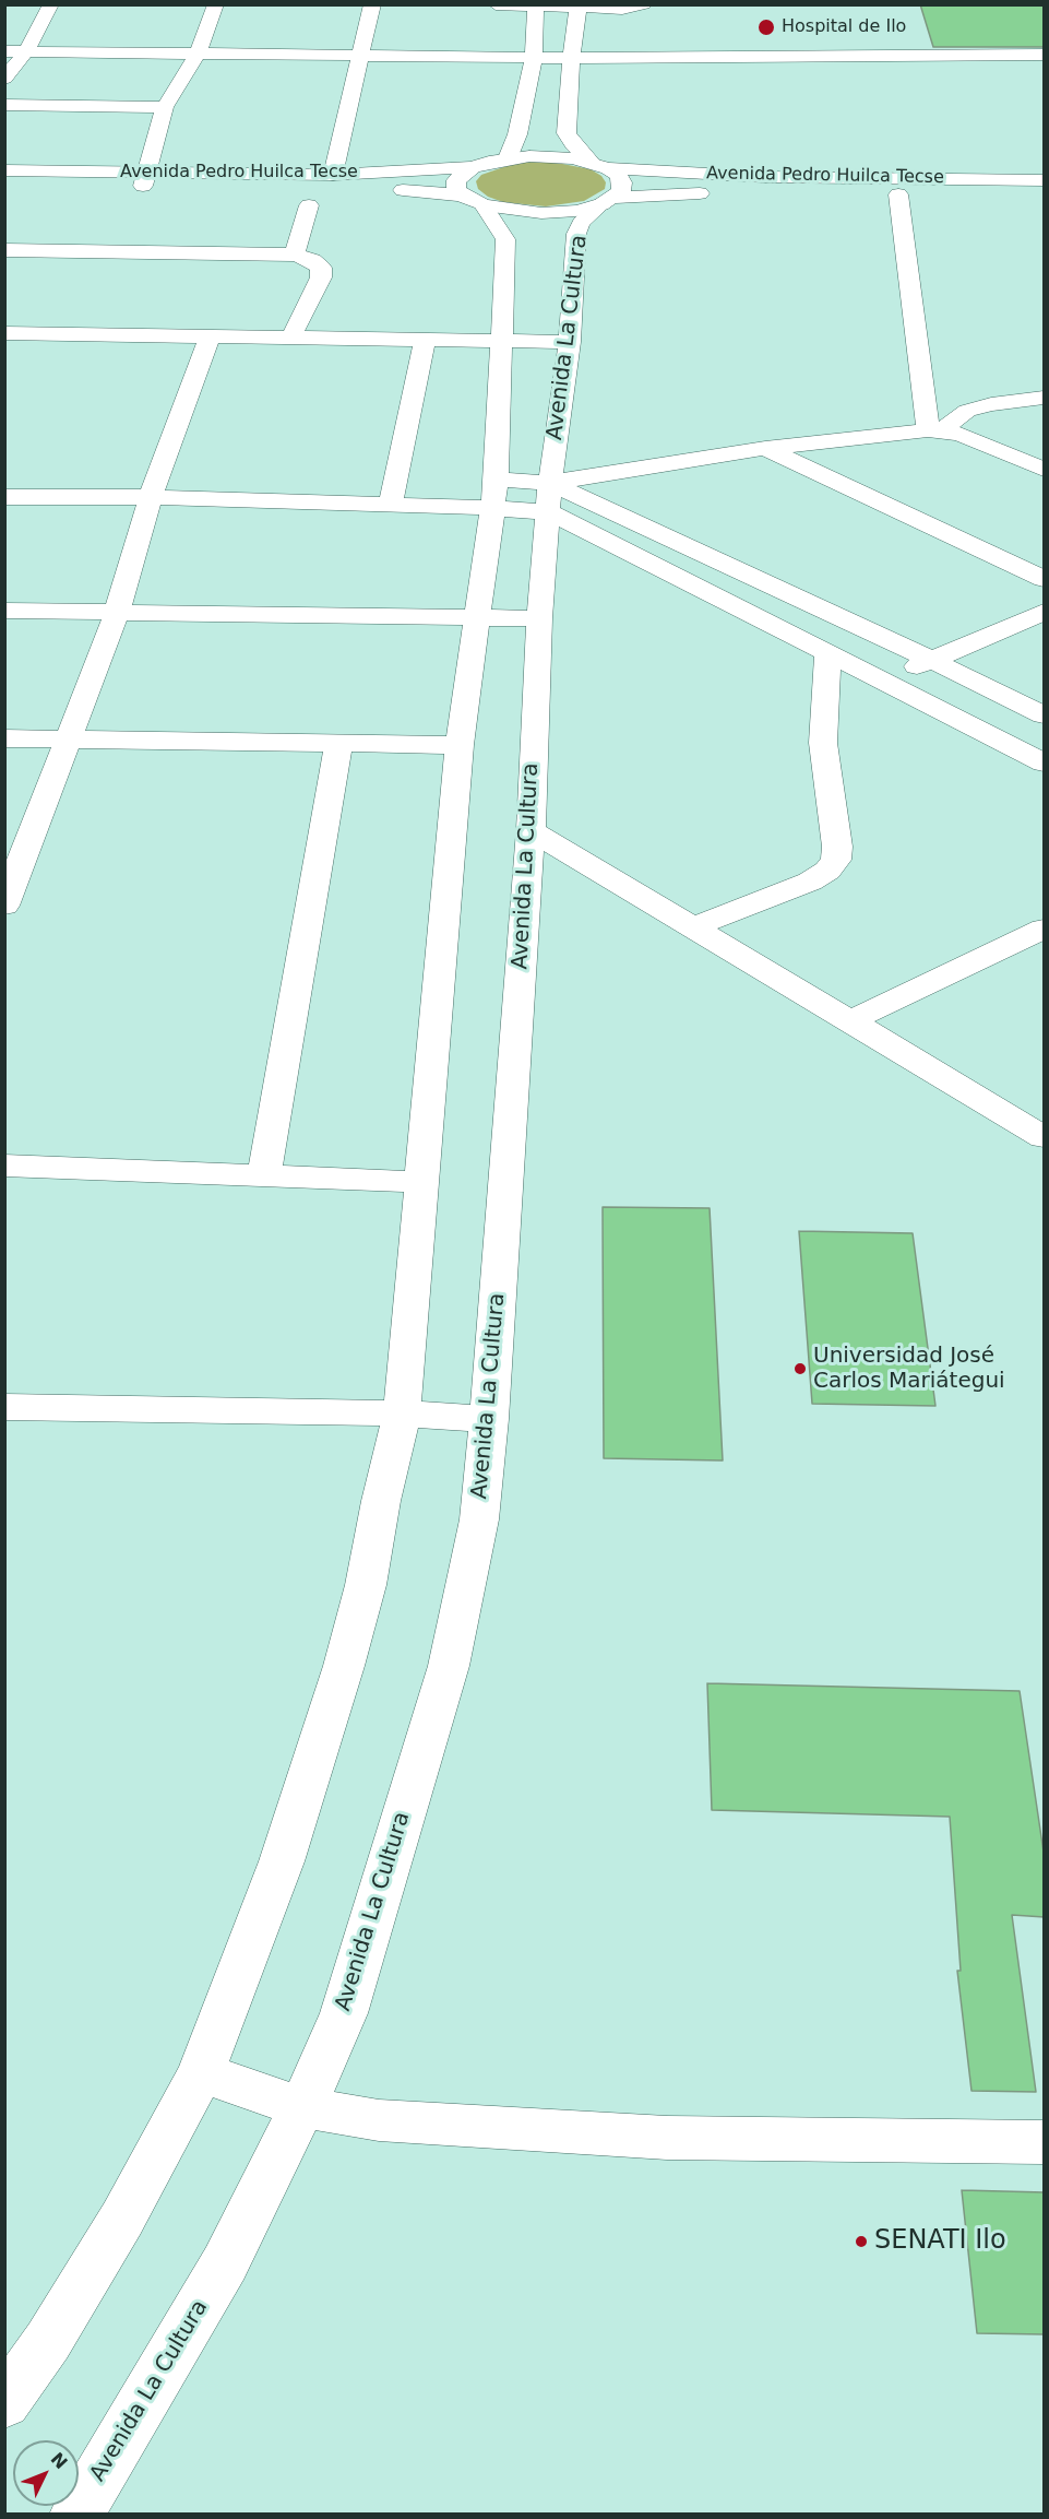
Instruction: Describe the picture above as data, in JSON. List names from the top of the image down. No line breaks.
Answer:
{"streets":{"street":["Avenida Pedro Huilca Tecse","Avenida La Cultura"]},"crossings":[["Avenida Pedro Huilca Tecse","Avenida La Cultura"]],"places":["Hospital de Ilo","Universidad José Carlos Mariátegui","SENATI Ilo"],"north":"top right"}
